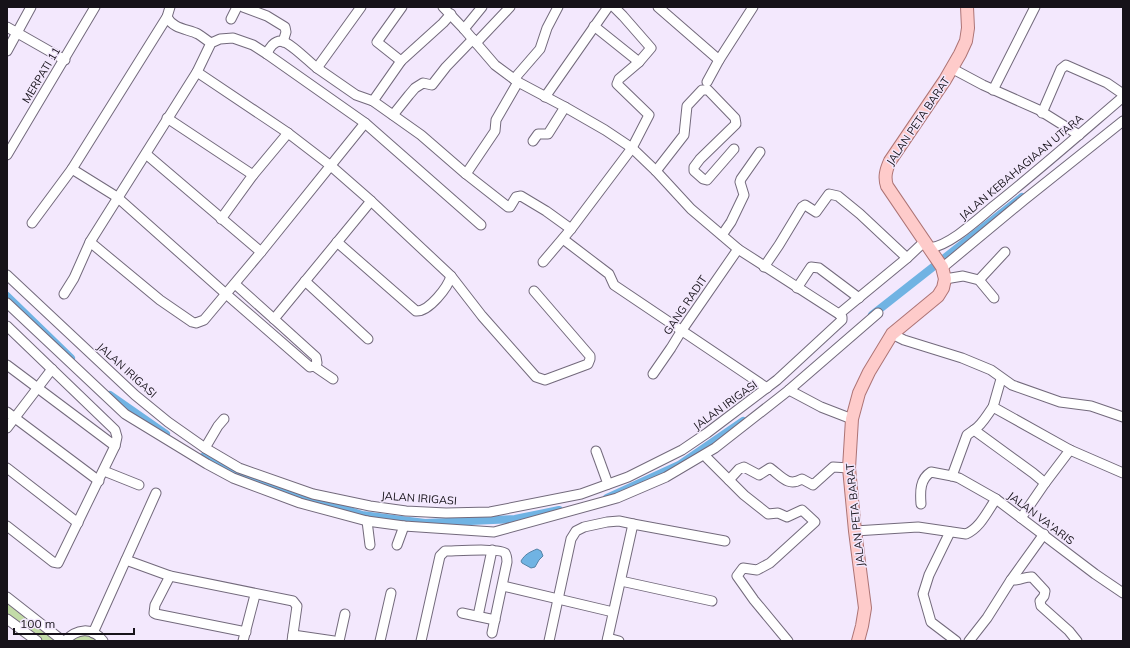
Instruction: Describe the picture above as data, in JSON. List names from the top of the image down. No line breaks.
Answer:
{"streets":{"main road":["JALAN PETA BARAT"],"street":["MERPATI 11","JALAN KEBAHAGIAAN UTARA","GANG RADIT","JALAN IRIGASI","JALAN VA'ARIS"]},"crossings":[["JALAN PETA BARAT","JALAN KEBAHAGIAAN UTARA"],["JALAN PETA BARAT","JALAN VA'ARIS"],["JALAN KEBAHAGIAAN UTARA","JALAN IRIGASI"]],"scale_bar":"100 m"}
